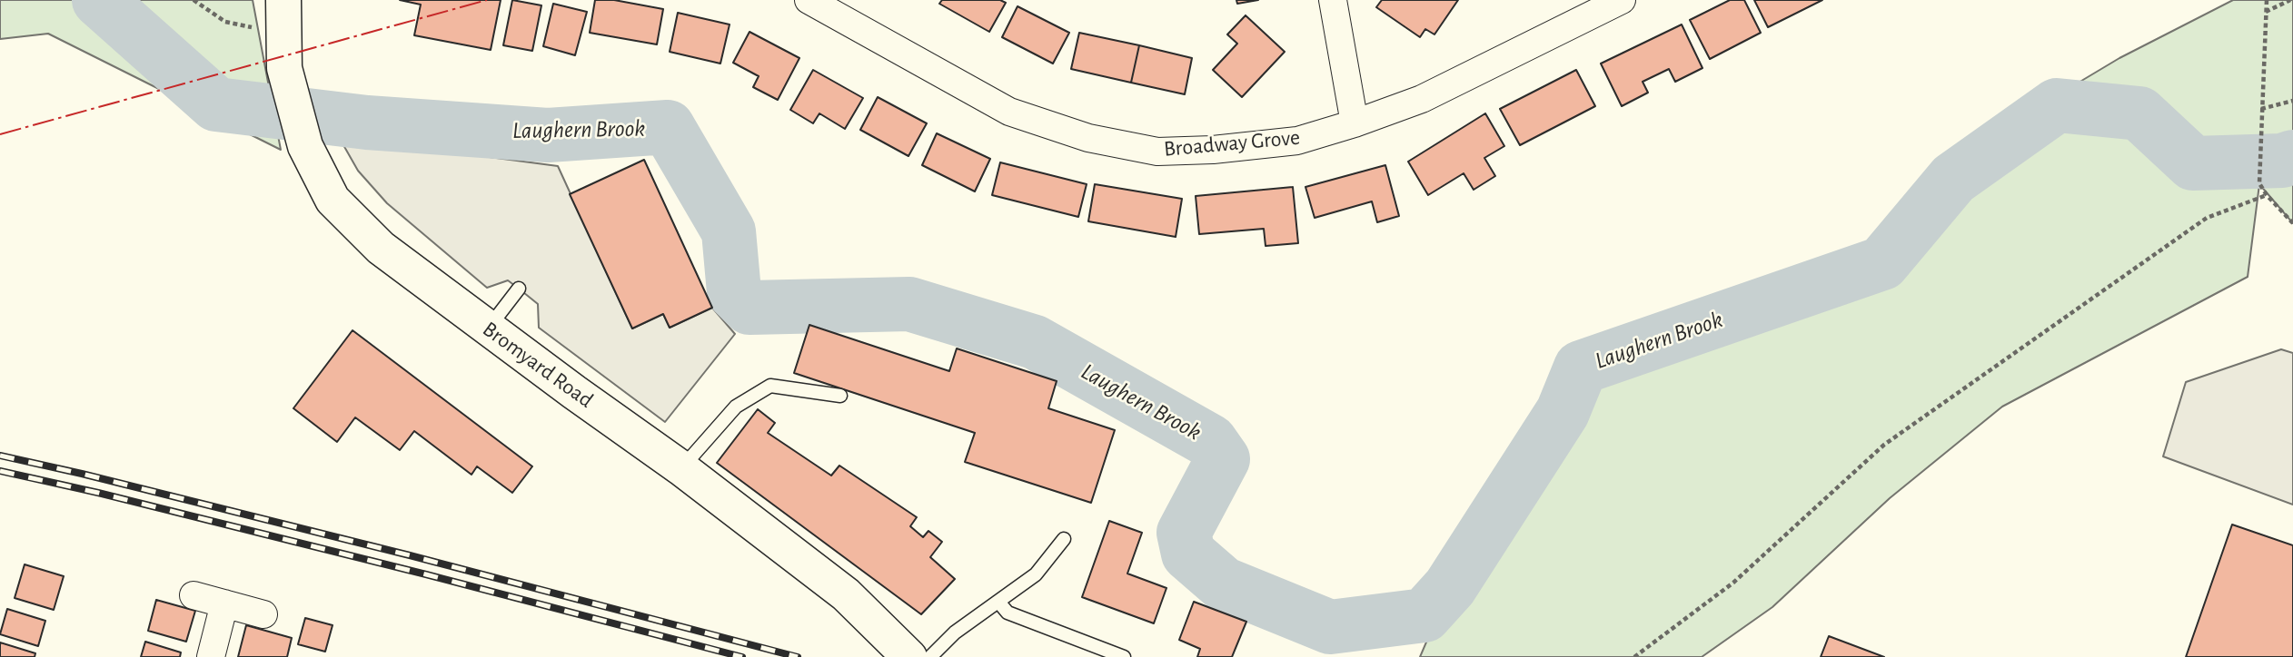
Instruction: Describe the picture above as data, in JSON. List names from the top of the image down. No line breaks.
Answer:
{"streets":{"main road":["Bromyard Road"],"street":["Broadway Grove"]},"water":["Laughern Brook"]}
